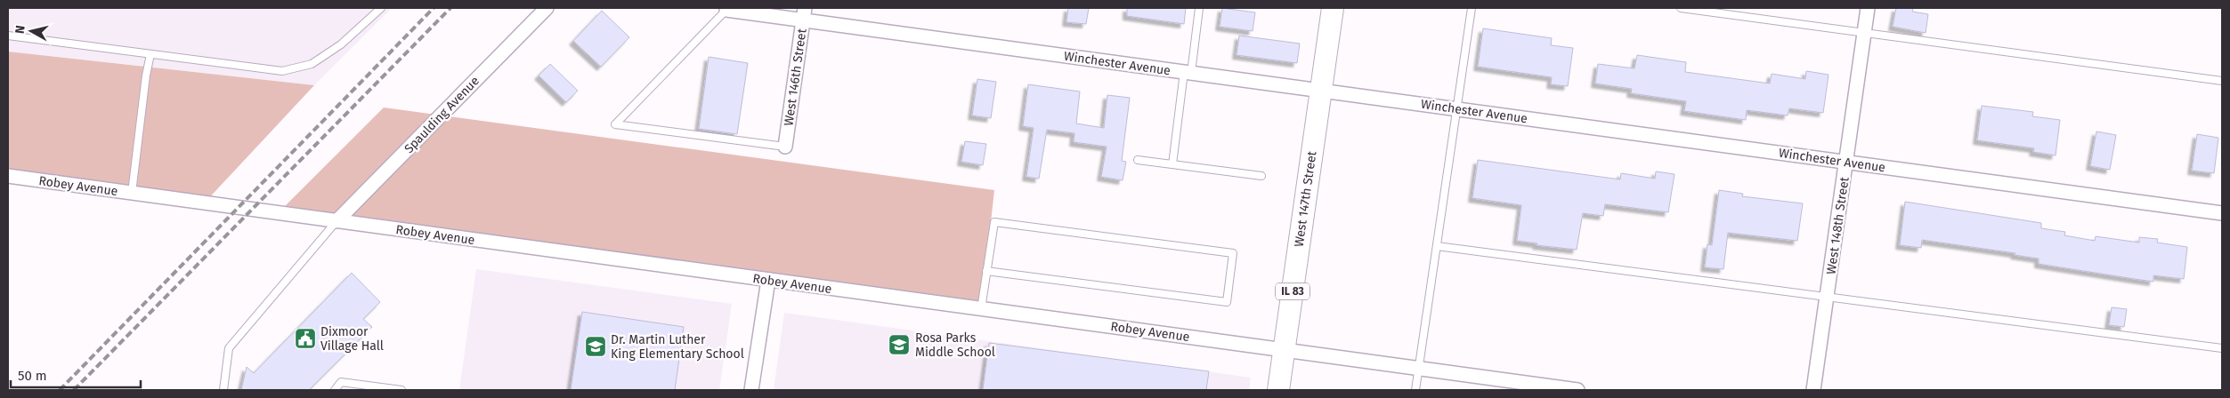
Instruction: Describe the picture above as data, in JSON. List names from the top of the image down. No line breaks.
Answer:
{"streets":{"main road":["West 147th Street","IL 83"],"street":["Winchester Avenue","West 146th Street","Spaulding Avenue","Robey Avenue","West 148th Street"]},"crossings":[["Winchester Avenue","West 146th Street"],["Winchester Avenue","West 147th Street"],["Winchester Avenue","West 148th Street"],["Spaulding Avenue","Robey Avenue"],["Robey Avenue","West 147th Street"]],"places":{"public building":["Dixmoor Village Hall"],"school or university":["Rosa Parks Middle School","Dr. Martin Luther King Elementary School"]},"scale_bar":"50 m","north":"left"}
